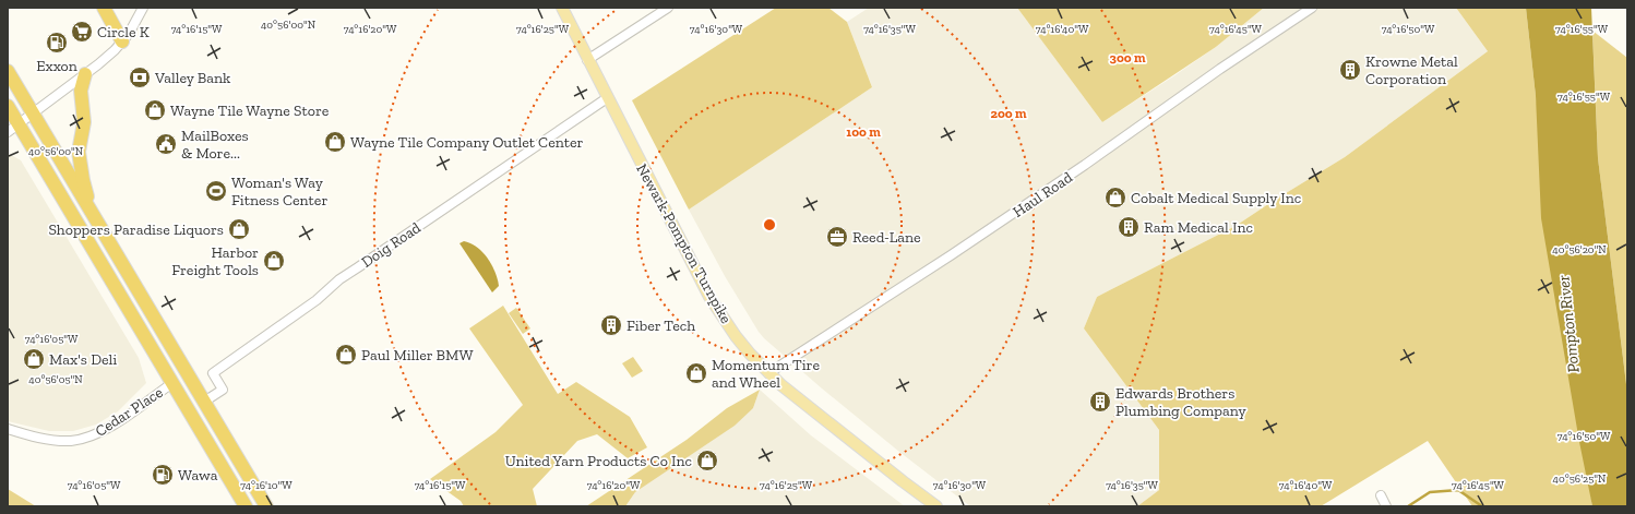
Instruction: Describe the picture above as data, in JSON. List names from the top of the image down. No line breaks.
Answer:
{"streets":{"main road":["Newark-Pompton Turnpike"],"street":["Haul Road","Doig Road","Cedar Place"]},"crossings":[["Haul Road","Newark-Pompton Turnpike"],["Newark-Pompton Turnpike","Doig Road"]],"water":["Pompton River"],"places":{"supermarket":["Circle K"],"fuel station":["Exxon","Wawa"],"building":["Krowne Metal Corporation","Ram Medical Inc","Fiber Tech","Edwards Brothers Plumbing Company"],"bank":["Valley Bank"],"shop":["Wayne Tile Wayne Store","Wayne Tile Company Outlet Center","Cobalt Medical Supply Inc","Shoppers Paradise Liquors","Harbor Freight Tools","Paul Miller BMW","Max's Deli","Momentum Tire and Wheel","United Yarn Products Co Inc"],"public building":["MailBoxes & More..."],"sports":["Woman's Way Fitness Center"],"office":["Reed-Lane"]},"coordinates":["40°56'00\"N","74°16'15\"W","74°16'20\"W","74°16'25\"W","74°16'30\"W","74°16'35\"W","74°16'40\"W","74°16'45\"W","74°16'50\"W","74°16'55\"W","40°56'20\"N","74°16'05\"W","40°56'05\"N","40°56'25\"N","74°16'10\"W"],"rings":["300 m","200 m","100 m"]}
